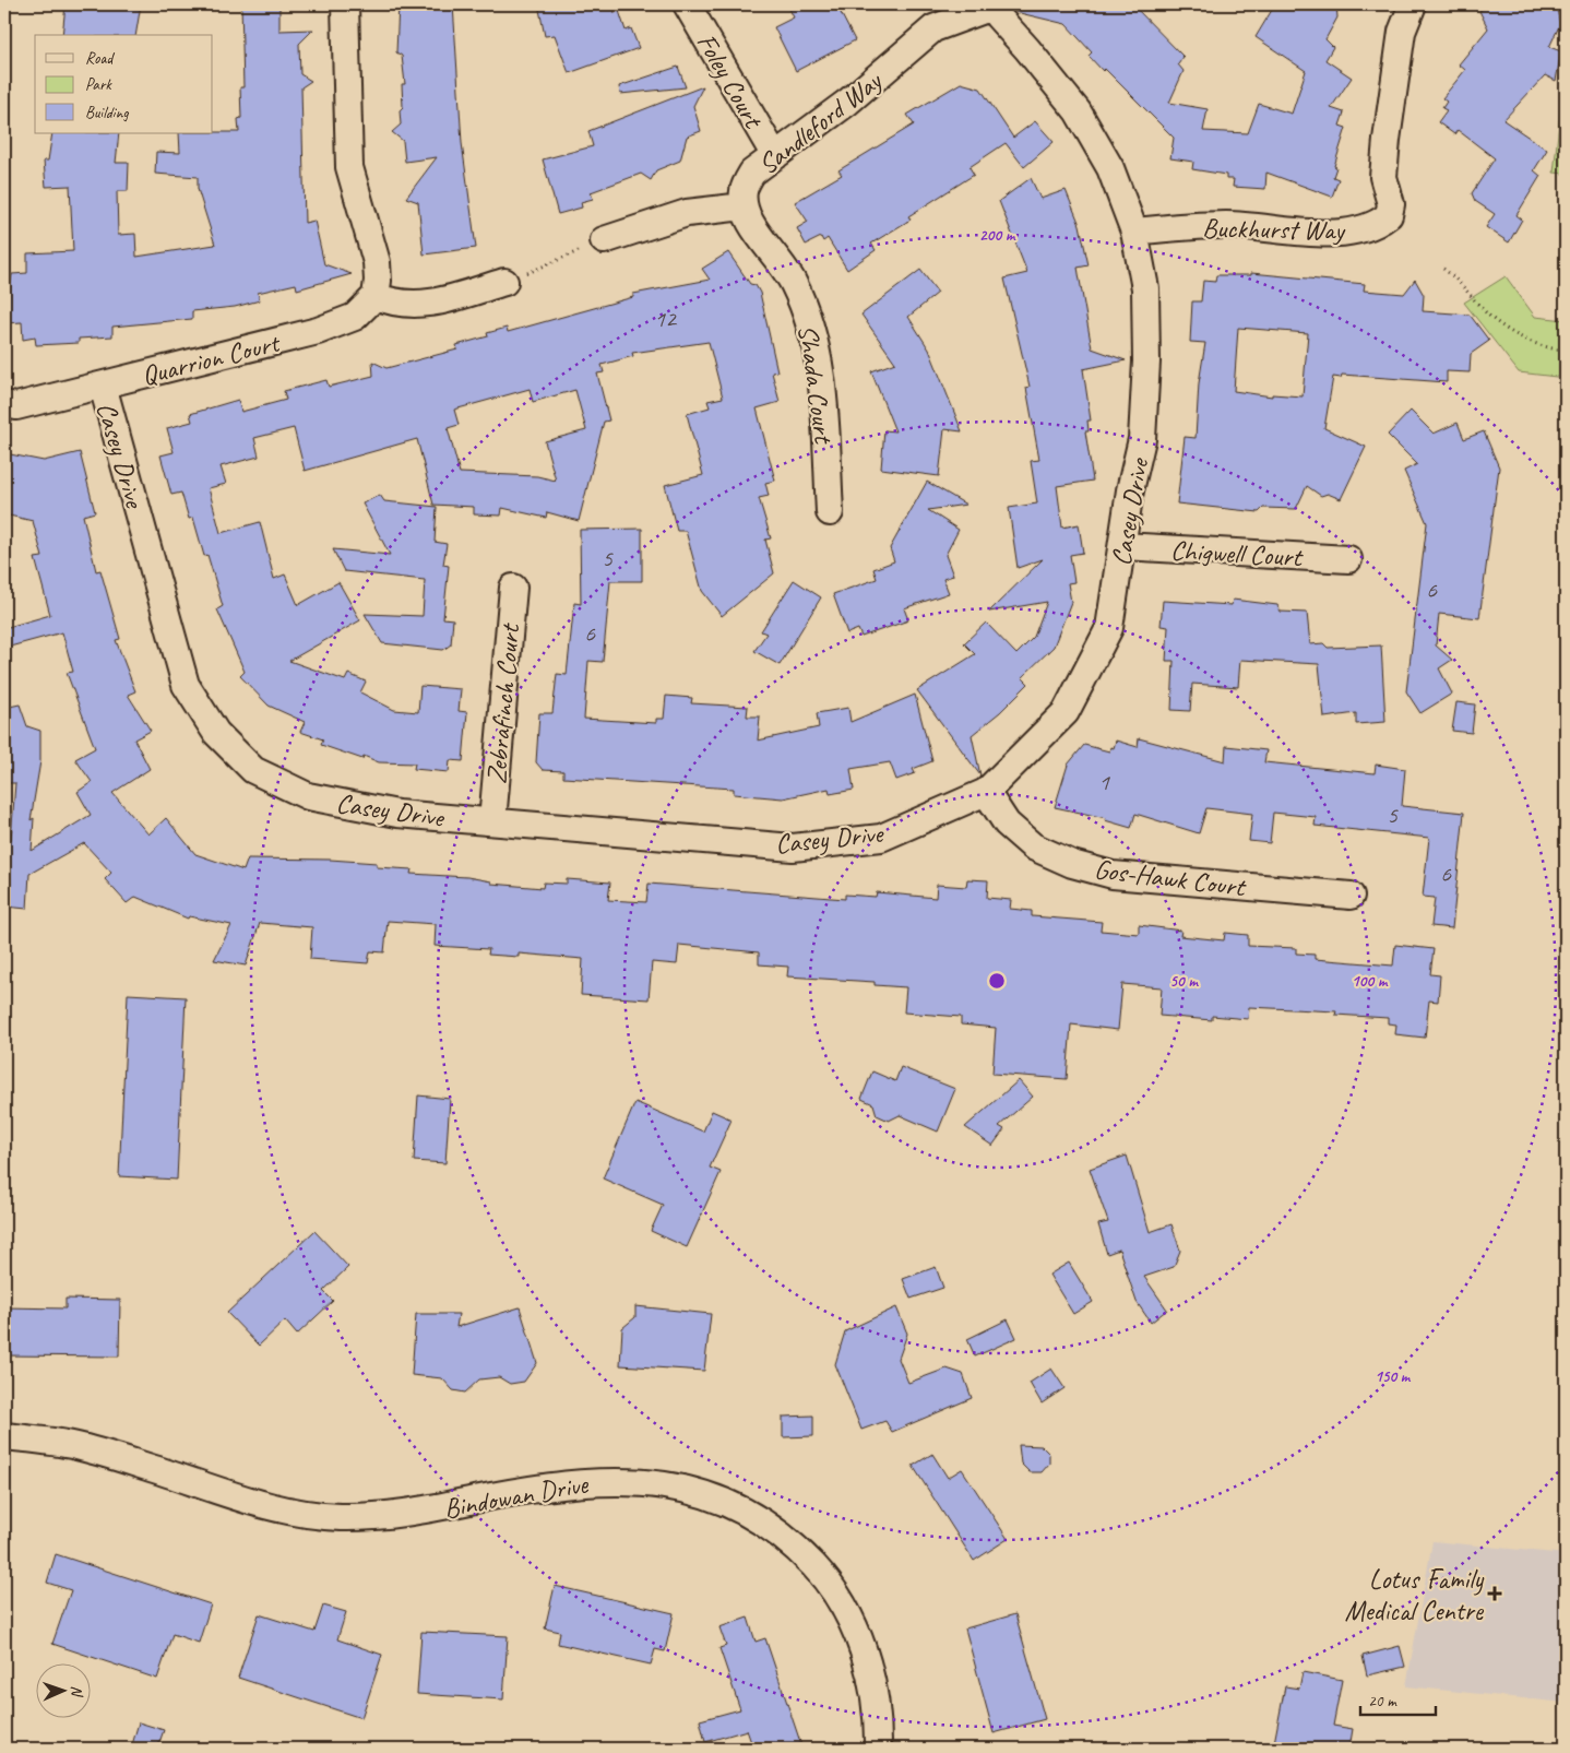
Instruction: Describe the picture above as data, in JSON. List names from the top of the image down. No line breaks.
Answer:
{"streets":{"street":["Foley Court","Sandleford Way","Buckhurst Way","Quarrion Court","Shada Court","Casey Drive","Chigwell Court","Zebrafinch Court","Gos-Hawk Court","Bindowan Drive"]},"crossings":[["Foley Court","Sandleford Way"],["Sandleford Way","Shada Court"],["Sandleford Way","Casey Drive"],["Buckhurst Way","Casey Drive"],["Quarrion Court","Casey Drive"],["Casey Drive","Chigwell Court"],["Casey Drive","Zebrafinch Court"],["Casey Drive","Gos-Hawk Court"]],"places":{"health":["Lotus Family Medical Centre"]},"house_numbers":["12","5","6","6","1","5","6"],"legend":["Road","Park","Building"],"scale_bar":"20 m","north":"right","rings":["200 m","50 m","100 m","150 m"]}
